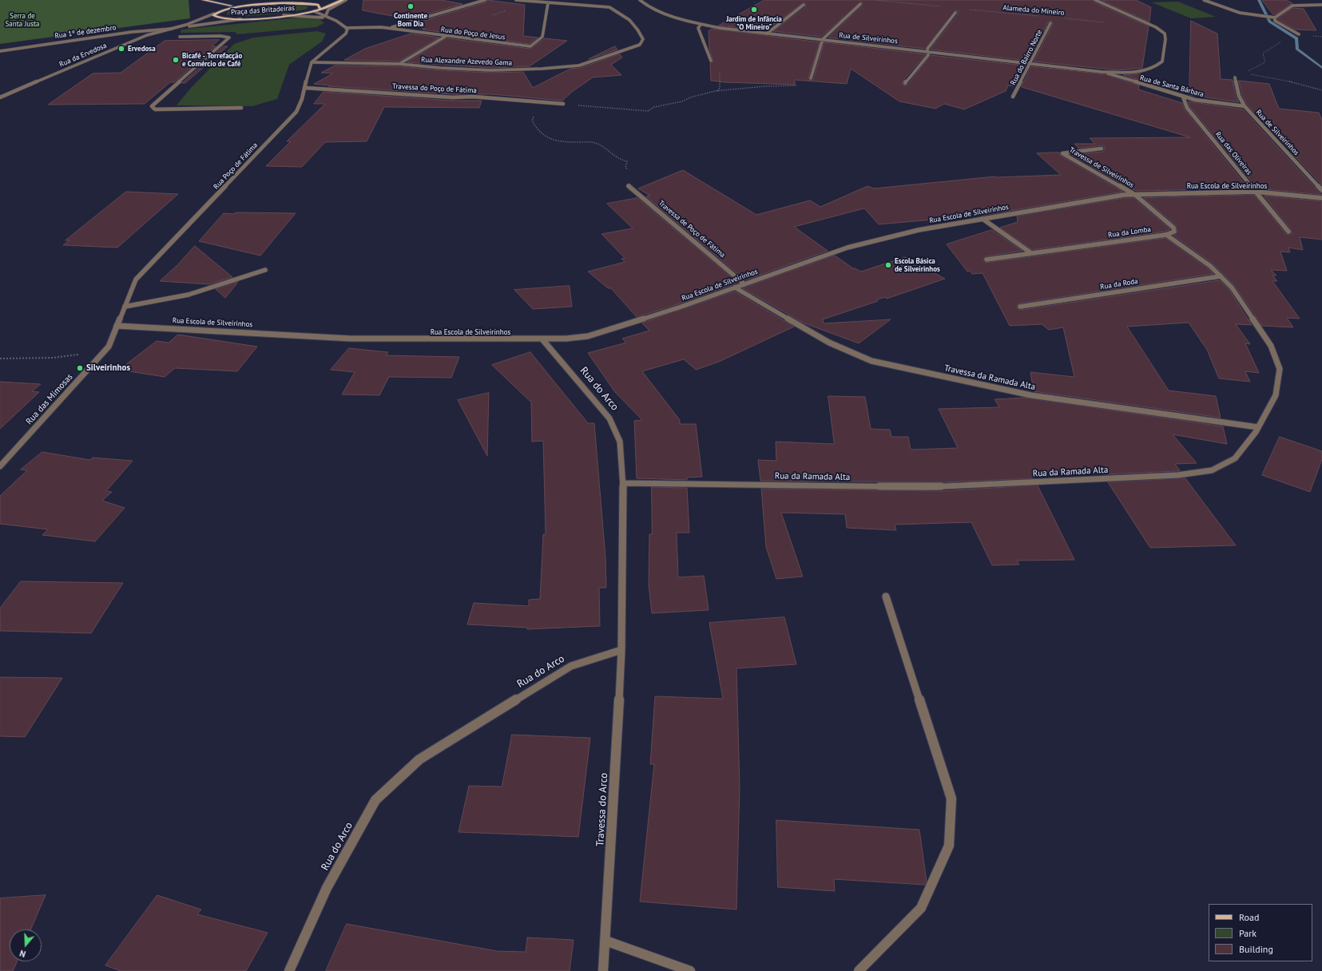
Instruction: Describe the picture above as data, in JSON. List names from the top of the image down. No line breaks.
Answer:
{"streets":{"main road":["Praça das Britadeiras"],"street":["Rua 1º de dezembro","Rua do Poço de Jesus","Rua de Silveirinhos","Rua da Ervedosa","Rua do Bairro Norte","Rua Alexandre Azevedo Gama","Rua de Santa Bárbara","Travessa do Poço de Fátima","Rua das Oliveiras","Rua Poço de Fátima","Travessa de Silveirinhos","Rua Escola de Silveirinhos","Travessa de Poço de Fátima","Rua da Lomba","Rua da Roda","Travessa da Ramada Alta","Rua do Arco","Rua das Mimosas","Rua da Ramada Alta","Travessa do Arco"],"path":["Alameda do Mineiro"]},"crossings":[["Praça das Britadeiras","Rua da Ervedosa"],["Rua 1º de dezembro","Rua da Ervedosa"],["Rua do Poço de Jesus","Rua Alexandre Azevedo Gama"],["Rua de Silveirinhos","Rua do Bairro Norte"],["Rua de Silveirinhos","Rua de Santa Bárbara"],["Rua Alexandre Azevedo Gama","Rua Poço de Fátima"],["Rua de Santa Bárbara","Rua das Oliveiras"],["Travessa do Poço de Fátima","Rua Poço de Fátima"],["Rua das Oliveiras","Rua Escola de Silveirinhos"],["Rua Poço de Fátima","Rua Escola de Silveirinhos"],["Rua Poço de Fátima","Rua das Mimosas"],["Travessa de Silveirinhos","Rua Escola de Silveirinhos"],["Travessa de Silveirinhos","Rua da Lomba"],["Rua Escola de Silveirinhos","Travessa de Poço de Fátima"],["Rua Escola de Silveirinhos","Rua da Lomba"],["Rua Escola de Silveirinhos","Travessa da Ramada Alta"],["Rua Escola de Silveirinhos","Rua do Arco"],["Rua Escola de Silveirinhos","Rua das Mimosas"],["Rua da Lomba","Rua da Ramada Alta"],["Rua da Roda","Rua da Ramada Alta"],["Travessa da Ramada Alta","Rua da Ramada Alta"],["Rua do Arco","Rua da Ramada Alta"],["Rua do Arco","Travessa do Arco"]],"parks":["Serra de Santa Justa"],"places":["Continente Bom Dia","Jardim de Infância \"O Mineiro\"","Ervedosa","Bicafé - Torrefacção e Comércio de Café","Escola Básica de Silveirinhos","Silveirinhos"],"legend":["Road","Park","Building"],"north":"bottom"}
